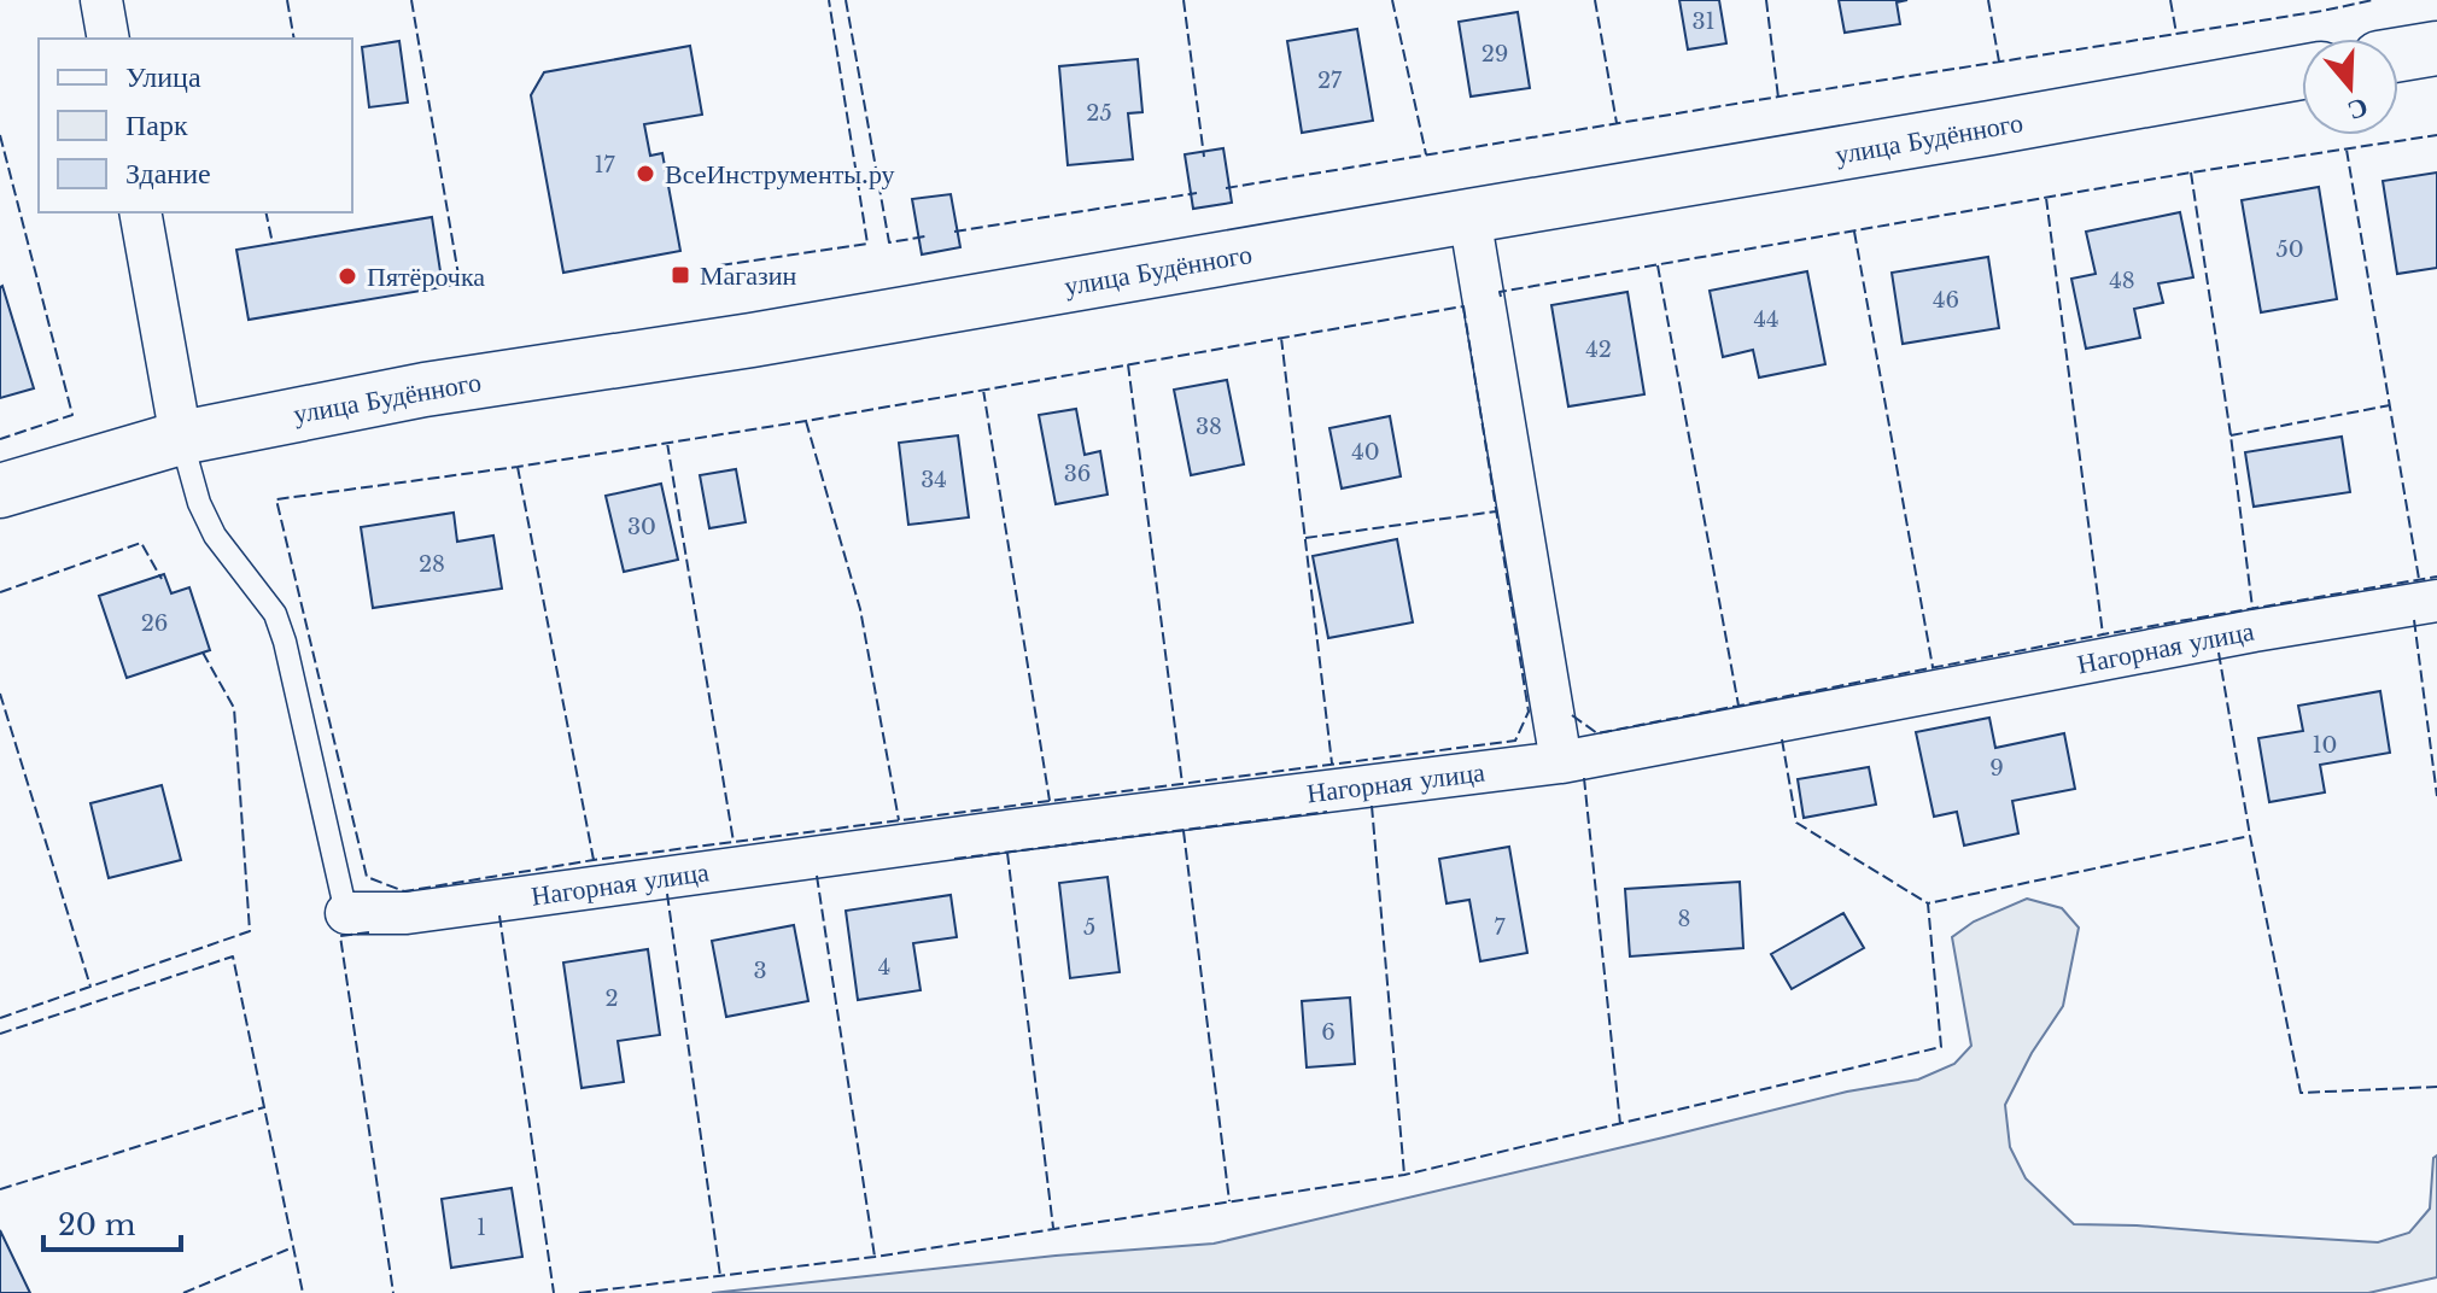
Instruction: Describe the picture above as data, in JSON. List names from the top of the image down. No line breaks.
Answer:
{"streets":{"main road":["улица Будённого"],"street":["Нагорная улица"]},"places":{"other":["ВсеИнструменты.ру","Пятёрочка"],"transit":["Магазин"]},"house_numbers":["31","29","27","25","17","50","48","46","44","42","38","40","36","34","30","28","26","10","9","8","5","7","4","3","2","6","1"],"legend":["Улица","Парк","Здание"],"scale_bar":"20 m","north":"bottom"}
